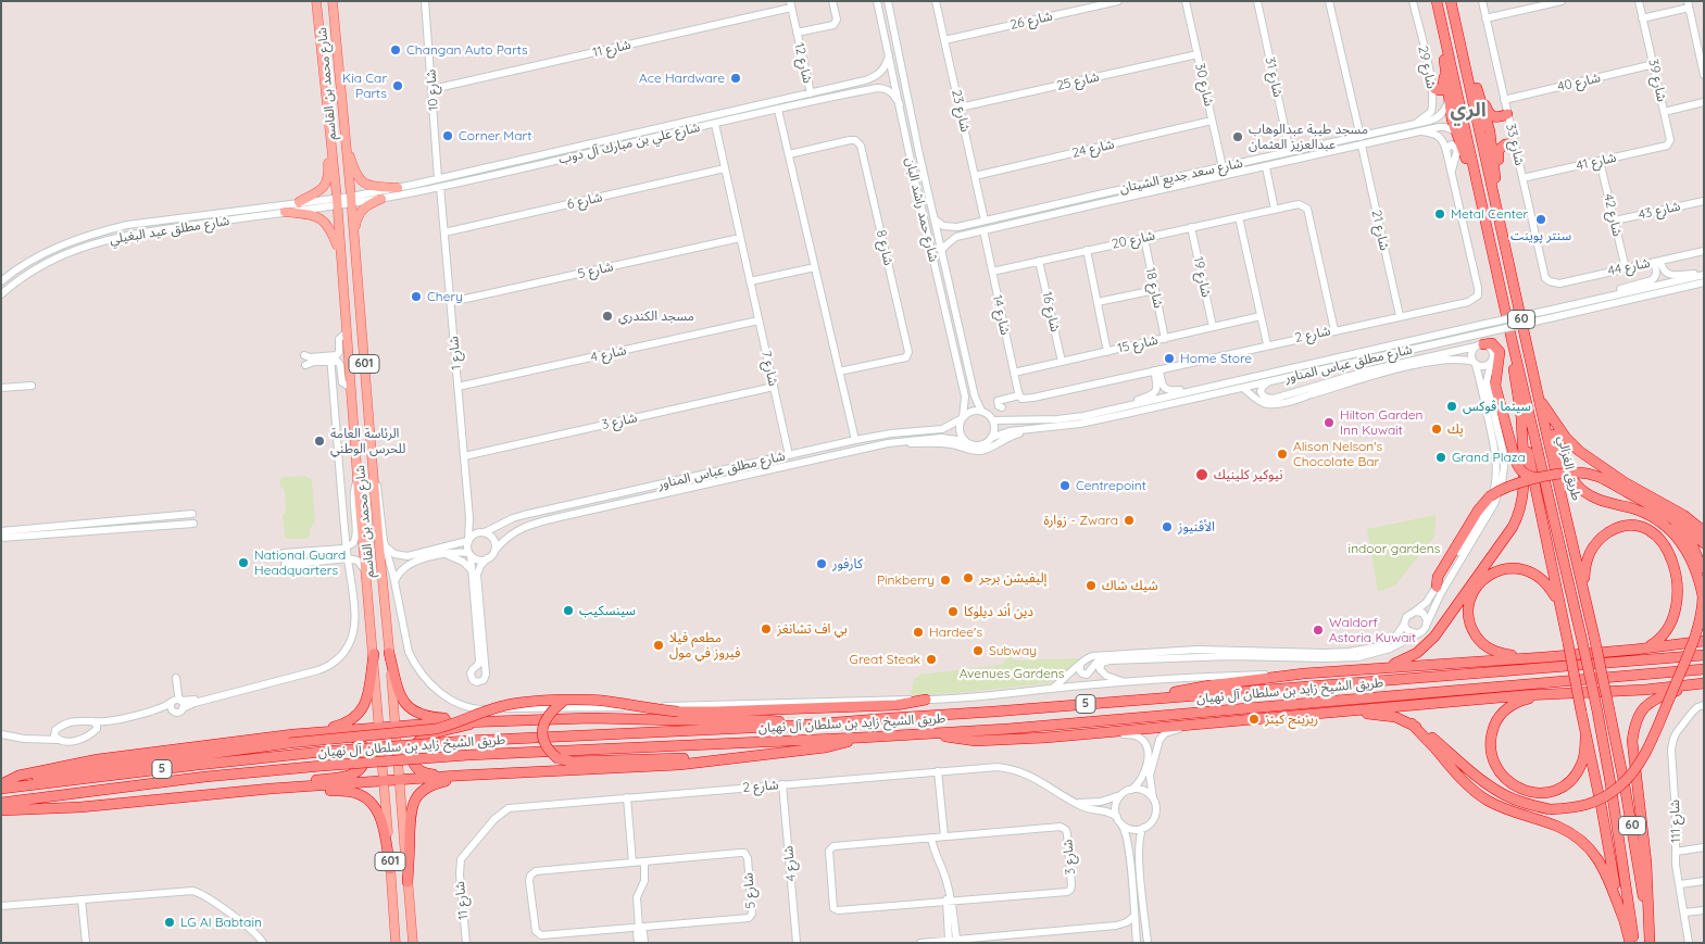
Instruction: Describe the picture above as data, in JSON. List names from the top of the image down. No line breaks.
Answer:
{"streets":{"highway":["60","طريق الغزالي","طريق الشيخ زايد بن سلطان آل نهيان","5"],"main road":["شارع محمد بن القاسم","601"],"street":["شارع 26","شارع 11","شارع 12","شارع 29","شارع 31","شارع 39","شارع 25","شارع 40","شارع 30","شارع 10","شارع 23","شارع علي بن مبارك آل دوب","شارع 33","شارع 24","شارع 41","شارع سعد جديع الشيتان","شارع 6","شارع حمد راشد البان","شارع 43","شارع 42","شارع مطلق عيد البغيلي","شارع 21","شارع 20","شارع 8","شارع 44","شارع 5","شارع 19","شارع 18","شارع 16","شارع 14","شارع 2","شارع 15","شارع 1","شارع 4","شارع مطلق عباس المناور","شارع 7","شارع 3","شارع 111"]},"crossings":[["شارع 26","شارع 23"],["شارع 11","شارع 12"],["شارع 11","شارع 10"],["شارع 11","شارع 2"],["شارع 12","شارع علي بن مبارك آل دوب"],["شارع 29","شارع سعد جديع الشيتان"],["شارع 31","شارع سعد جديع الشيتان"],["شارع 39","شارع 40"],["شارع 39","شارع 41"],["شارع 25","شارع 30"],["شارع 25","شارع 23"],["شارع 40","شارع 33"],["شارع محمد بن القاسم","شارع علي بن مبارك آل دوب"],["شارع محمد بن القاسم","شارع مطلق عيد البغيلي"],["شارع 30","شارع 24"],["شارع 30","شارع سعد جديع الشيتان"],["شارع 10","شارع علي بن مبارك آل دوب"],["شارع 23","شارع 24"],["شارع 23","شارع سعد جديع الشيتان"],["شارع علي بن مبارك آل دوب","شارع حمد راشد البان"],["شارع علي بن مبارك آل دوب","شارع مطلق عيد البغيلي"],["شارع علي بن مبارك آل دوب","شارع 1"],["شارع علي بن مبارك آل دوب","شارع 7"],["شارع 33","شارع 41"],["شارع 33","شارع 44"],["شارع 41","شارع 42"],["شارع سعد جديع الشيتان","شارع حمد راشد البان"],["شارع سعد جديع الشيتان","شارع 21"],["شارع سعد جديع الشيتان","شارع 14"],["شارع سعد جديع الشيتان","شارع 2"],["شارع 6","شارع 1"],["شارع 6","شارع 7"],["شارع حمد راشد البان","شارع مطلق عباس المناور"],["شارع 43","شارع 42"],["شارع 42","شارع 44"],["شارع 21","شارع 2"],["شارع 20","شارع 19"],["شارع 20","شارع 18"],["شارع 20","شارع 16"],["شارع 20","شارع 14"],["شارع 20","شارع 2"],["شارع 5","شارع 1"],["شارع 5","شارع 7"],["شارع 19","شارع 15"],["شارع 18","شارع 15"],["شارع 16","شارع 15"],["شارع 14","شارع 2"],["شارع 14","شارع 15"],["شارع 2","شارع 4"],["شارع 1","شارع 4"],["شارع 1","شارع مطلق عباس المناور"],["شارع 1","شارع 3"],["شارع 4","شارع 7"],["شارع مطلق عباس المناور","شارع 7"],["شارع 7","شارع 3"]],"districts":["الري"],"parks":["indoor gardens","Avenues Gardens"],"places":["Changan Auto Parts","Ace Hardware","Kia Car Parts","Corner Mart","مسجد طيبة عبدالوهاب عبدالعزيز العثمان","Metal Center","سنتر پوينت","Chery","مسجد الكندري","Home Store","سينما ڤوكس","Hilton Garden Inn Kuwait","پك","الرئاسة العامة للحرس الوطني","Alison Nelson's Chocolate Bar","Grand Plaza","نيوكير كلينيك","Centrepoint","زوارة - Zwara","الأڤنيوز","National Guard Headquarters","كارفور","إليفيشن برجر","Pinkberry","شيك شاك","سينسكيب","دين أند ديلوكا","بي اف تشانغز","Waldorf Astoria Kuwait","Hardee's","مطعم فيلا فيروز في مول","Subway","Great Steak","ريزينج كينز","LG Al Babtain"]}
